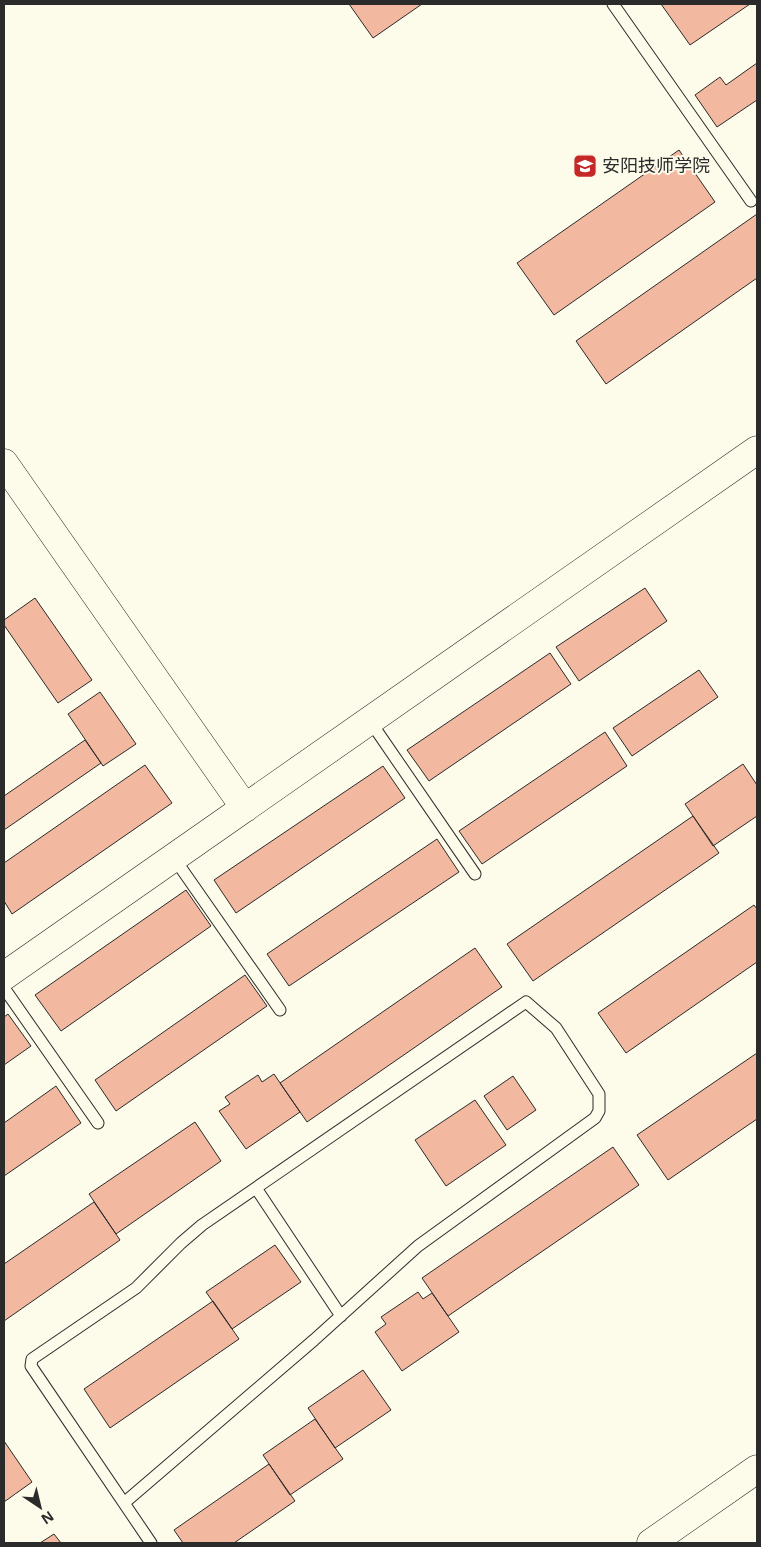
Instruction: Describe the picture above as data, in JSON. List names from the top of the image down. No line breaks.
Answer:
{"places":{"school or university":["安阳技师学院"]},"north":"bottom right"}
